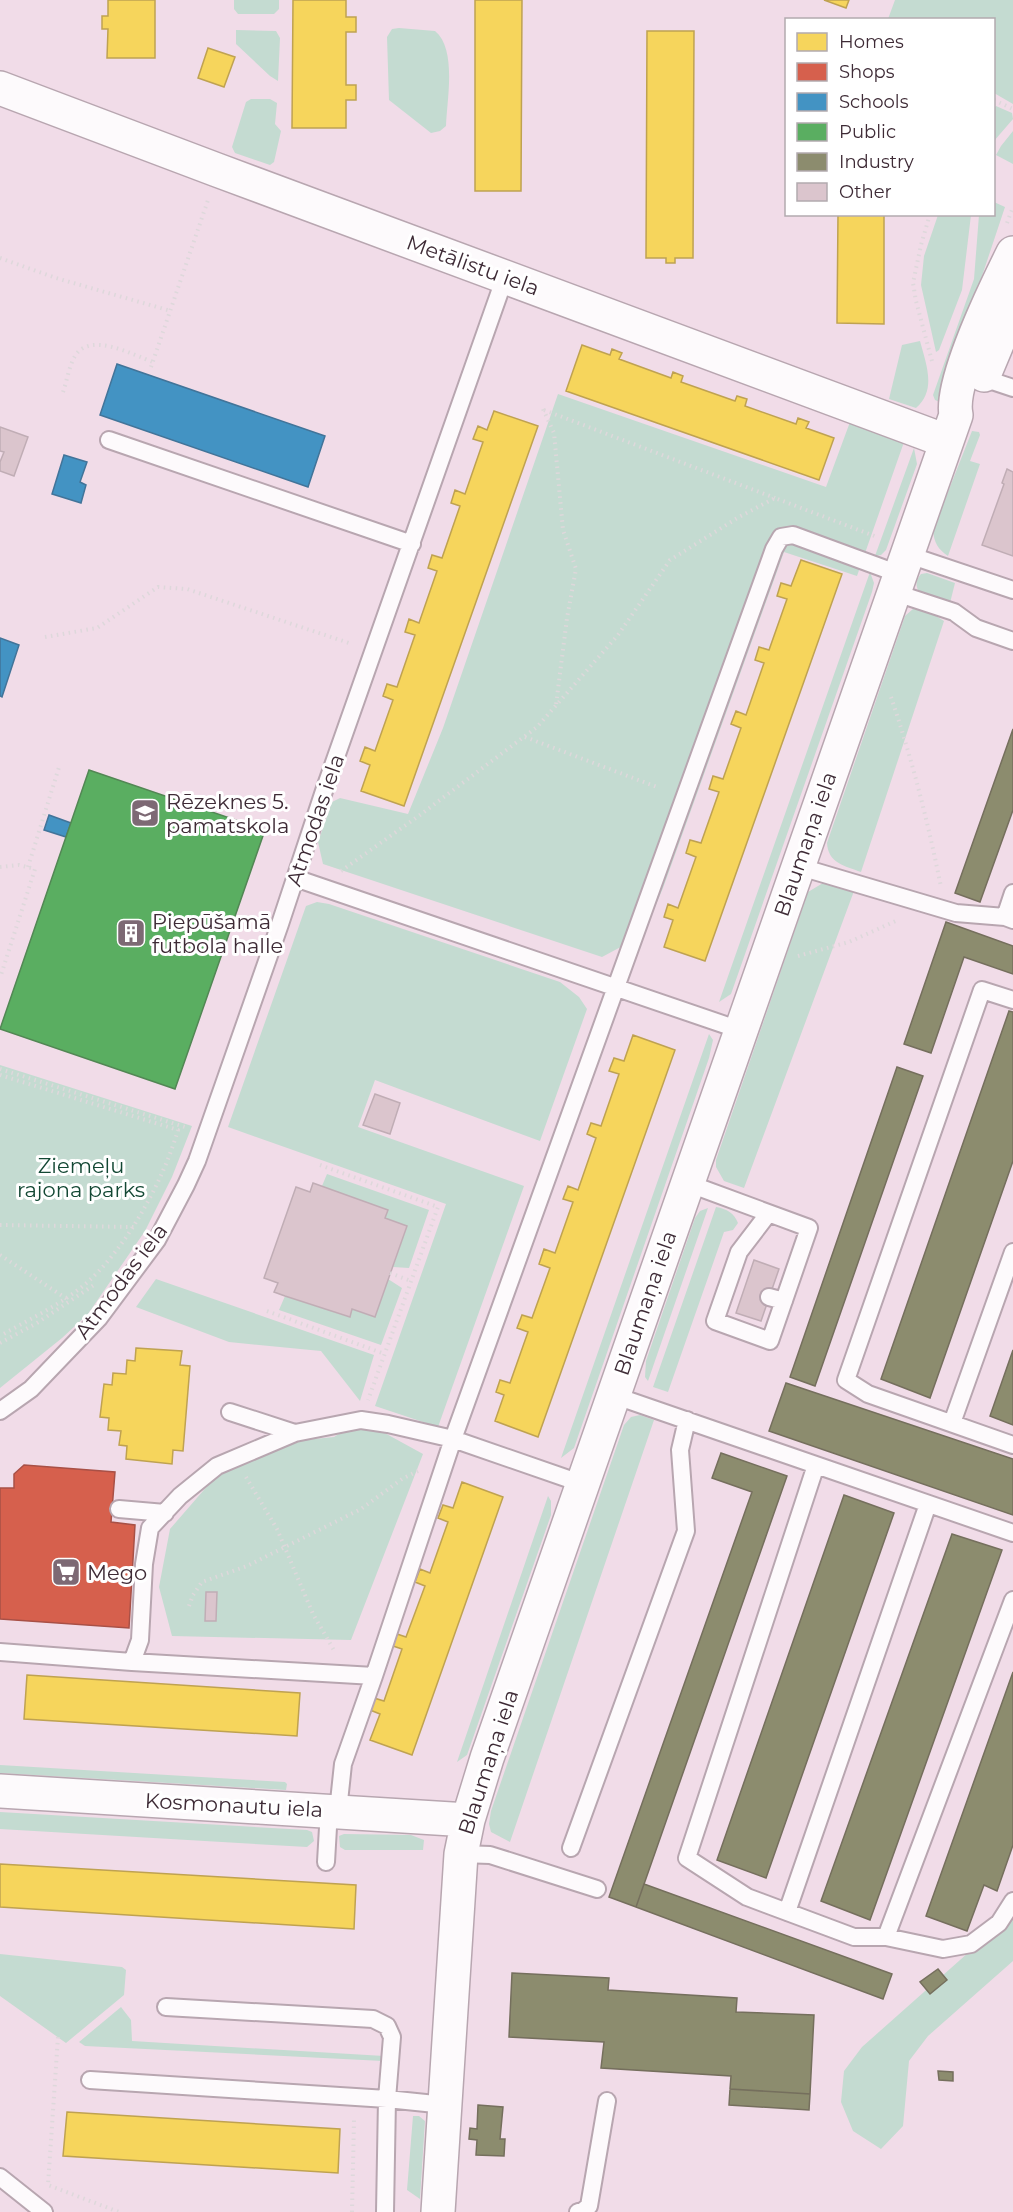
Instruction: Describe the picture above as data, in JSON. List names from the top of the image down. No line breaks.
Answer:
{"streets":{"street":["Metālistu iela","Blaumaņa iela","Kosmonautu iela"],"lane":["Atmodas iela"]},"crossings":[["Metālistu iela","Atmodas iela"],["Metālistu iela","Blaumaņa iela"],["Blaumaņa iela","Kosmonautu iela"]],"parks":["Ziemeļu rajona parks"],"places":{"school or university":["Rēzeknes 5. pamatskola"],"building":["Piepūšamā futbola halle"],"supermarket":["Mego"]},"legend":["Homes","Shops","Schools","Public","Industry","Other"]}
